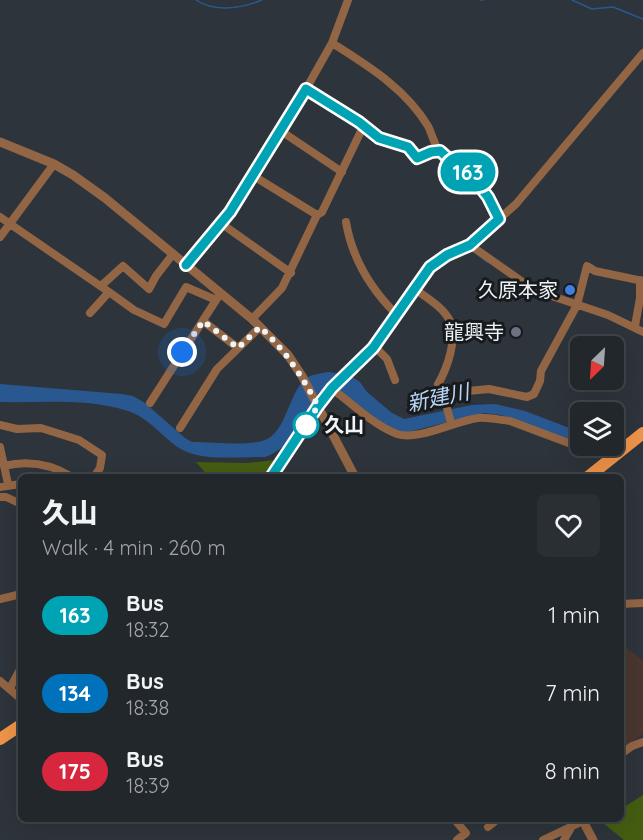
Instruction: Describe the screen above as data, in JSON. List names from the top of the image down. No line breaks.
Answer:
{"water":["新建川"],"places":["久原本家","龍興寺","久山"],"lines":["bus line 163"],"north":"bottom left","page":{"on_map":"163","heading":["久山","Walk · 4 min · 260 m"],"list":[{"mark":"163","name":"Bus","note":"18:32","value":"1 min"},{"mark":"134","name":"Bus","note":"18:38","value":"7 min"},{"mark":"175","name":"Bus","note":"18:39","value":"8 min"}]}}
